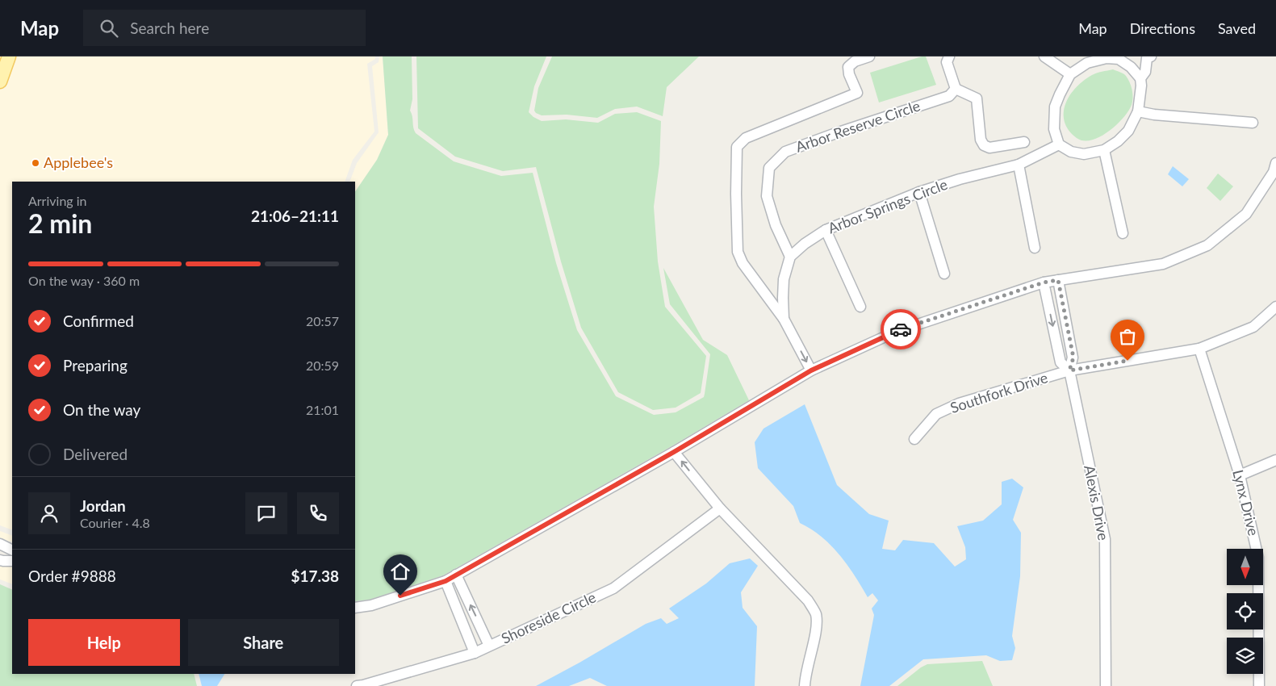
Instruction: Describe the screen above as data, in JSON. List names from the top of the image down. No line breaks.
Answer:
{"streets":{"street":["Arbor Reserve Circle","Arbor Springs Circle","Southfork Drive","Alexis Drive","Lynx Drive","Shoreside Circle"]},"crossings":[["Arbor Reserve Circle","Arbor Springs Circle"],["Southfork Drive","Alexis Drive"],["Southfork Drive","Lynx Drive"]],"places":["Applebee's"],"north":"bottom","page":{"header":"Map","search":"Search here","nav":["Map","Directions","Saved"],"heading":["2 min","Arriving in","21:06–21:11"],"panel":["Jordan","Courier · 4.8","Order #9888","$17.38"],"bar":"On the way · 360 m","list":[["Confirmed","20:57"],["Preparing","20:59"],["On the way","21:01"],"Delivered"],"buttons":["Help","Share"]}}
